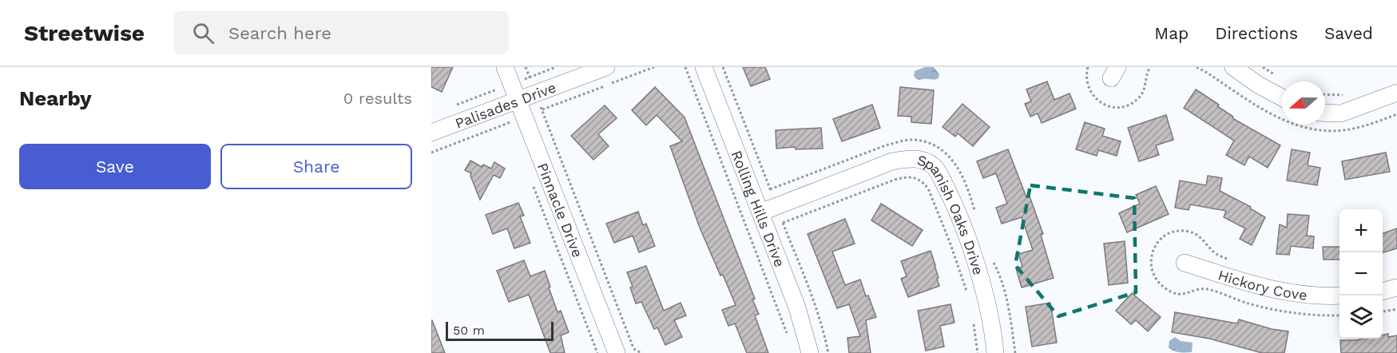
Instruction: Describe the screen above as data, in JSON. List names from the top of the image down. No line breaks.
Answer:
{"streets":{"street":["Palisades Drive","Rolling Hills Drive","Pinnacle Drive","Spanish Oaks Drive","Hickory Cove"]},"crossings":[["Palisades Drive","Pinnacle Drive"],["Rolling Hills Drive","Spanish Oaks Drive"]],"scale_bar":"50 m","north":"left","page":{"header":"Streetwise","search":"Search here","nav":["Map","Directions","Saved"],"heading":["Nearby","0 results"],"buttons":["Save","Share"],"map_buttons":["+","−"],"scale":"50 m"}}
